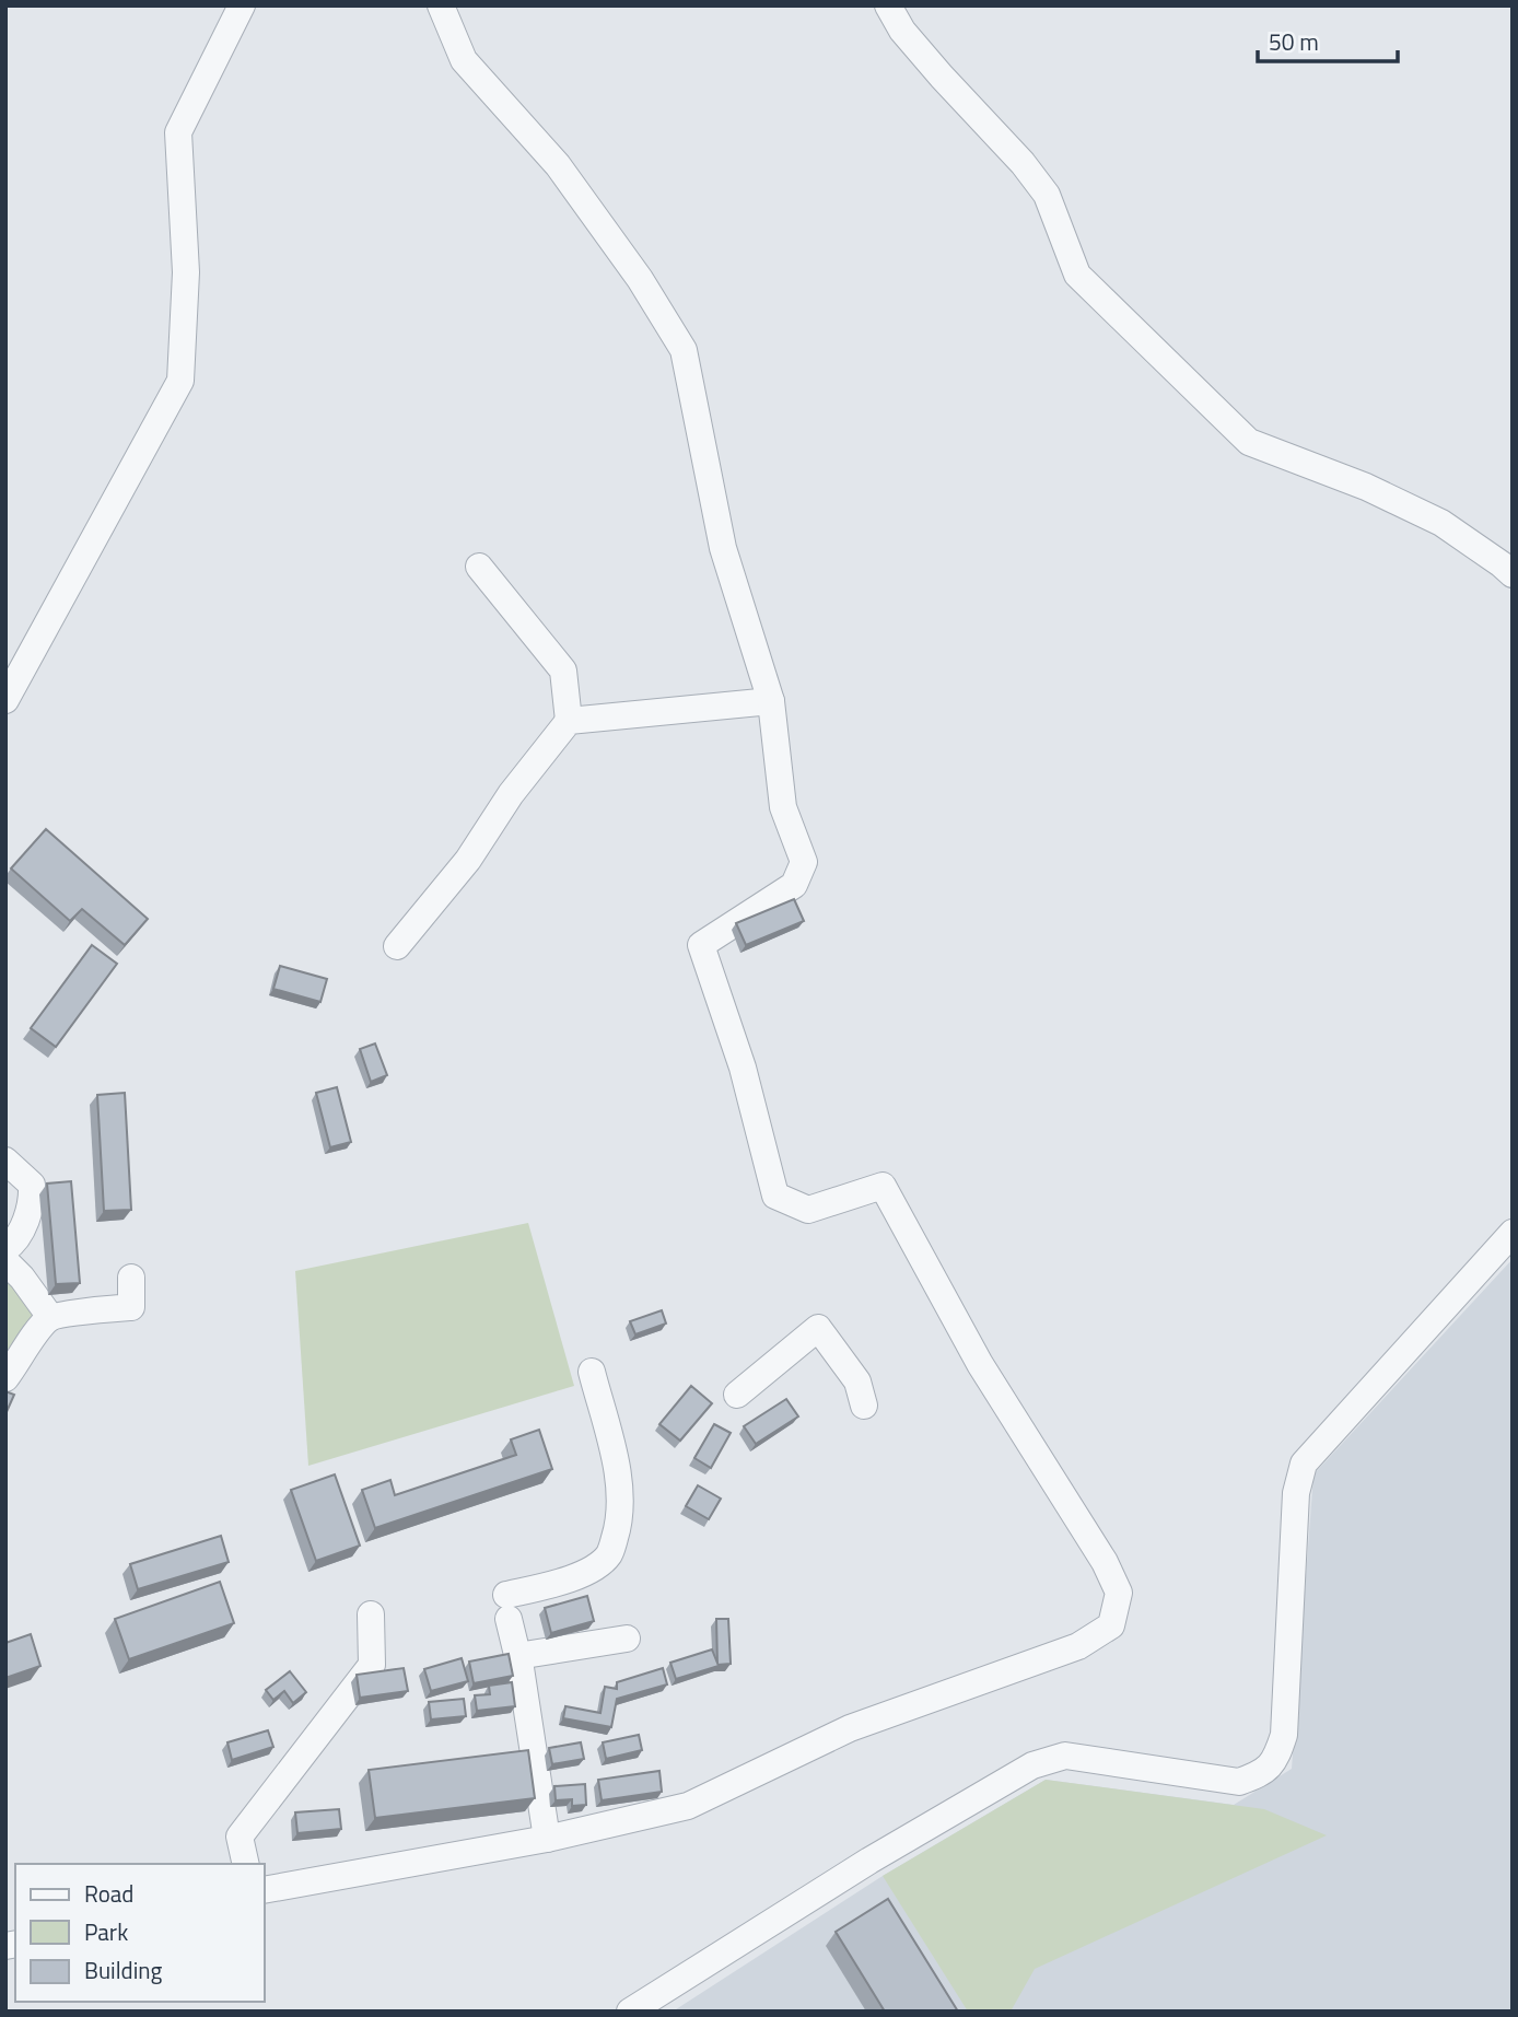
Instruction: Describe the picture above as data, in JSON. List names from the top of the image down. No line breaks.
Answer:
{"legend":["Road","Park","Building"],"scale_bar":"50 m"}
